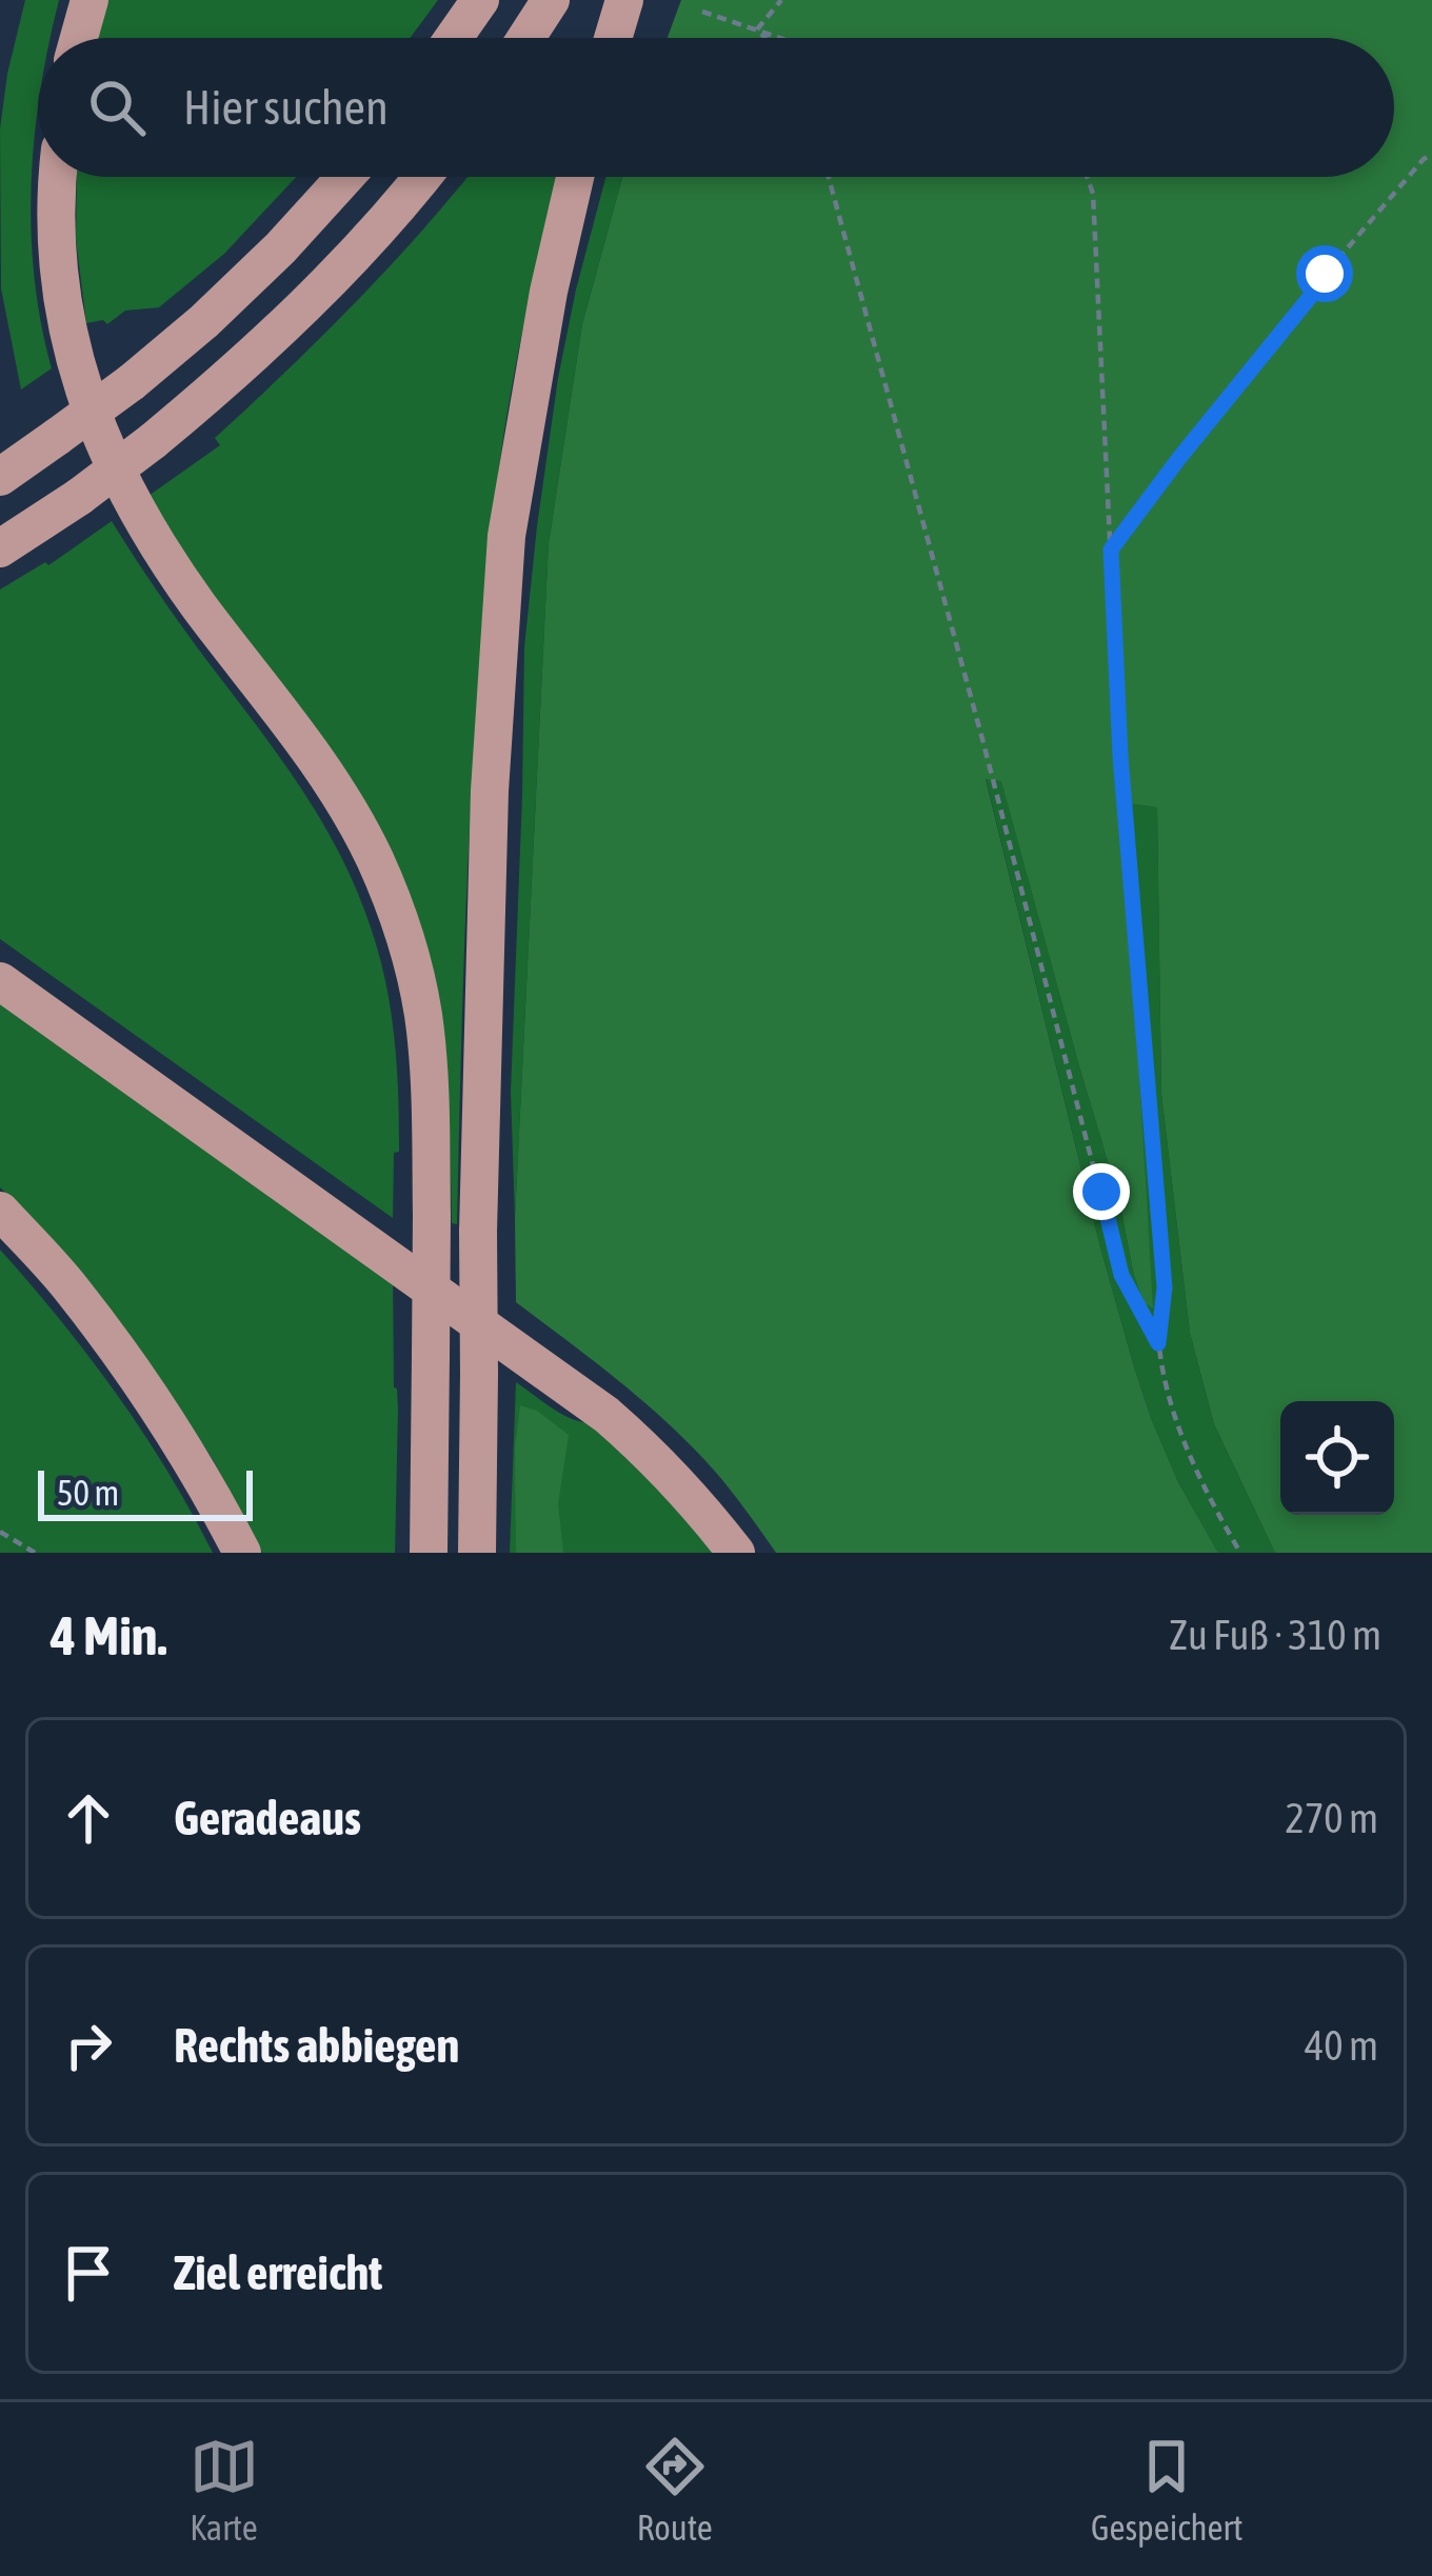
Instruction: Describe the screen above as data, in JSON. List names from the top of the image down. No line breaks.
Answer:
{"scale_bar":"50 m","page":{"search":"Hier suchen","scale":"50 m","heading":["4 Min.","Zu Fuß · 310 m"],"list":[["Geradeaus","270 m"],["Rechts abbiegen","40 m"],"Ziel erreicht"],"nav":["Karte","Route","Gespeichert"]}}
